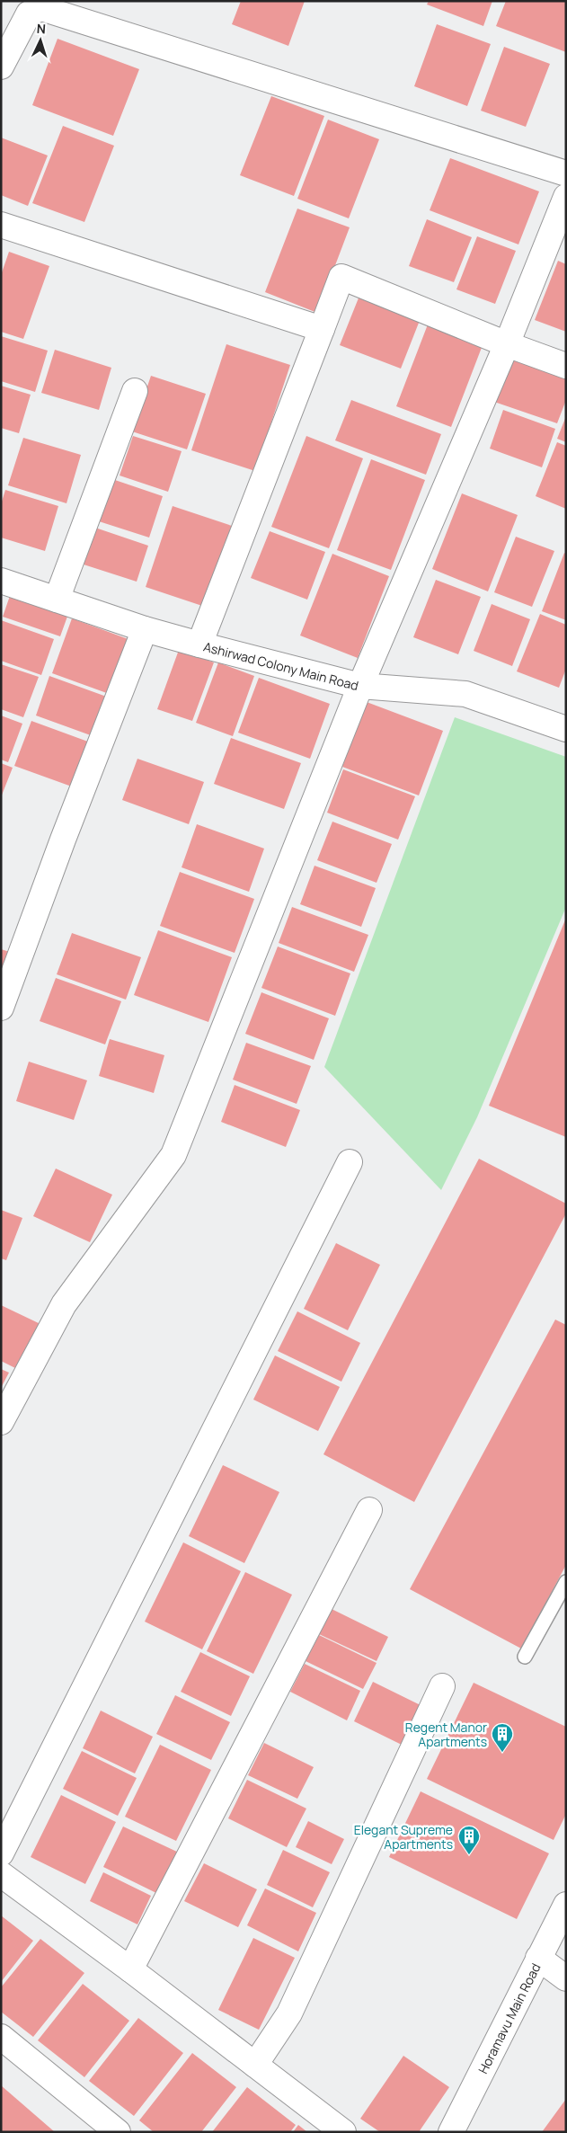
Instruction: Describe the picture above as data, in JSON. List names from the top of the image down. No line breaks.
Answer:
{"streets":{"street":["Ashirwad Colony Main Road","Horamavu Main Road"]},"places":{"building":["Regent Manor Apartments","Elegant Supreme Apartments"]},"north":"top"}
